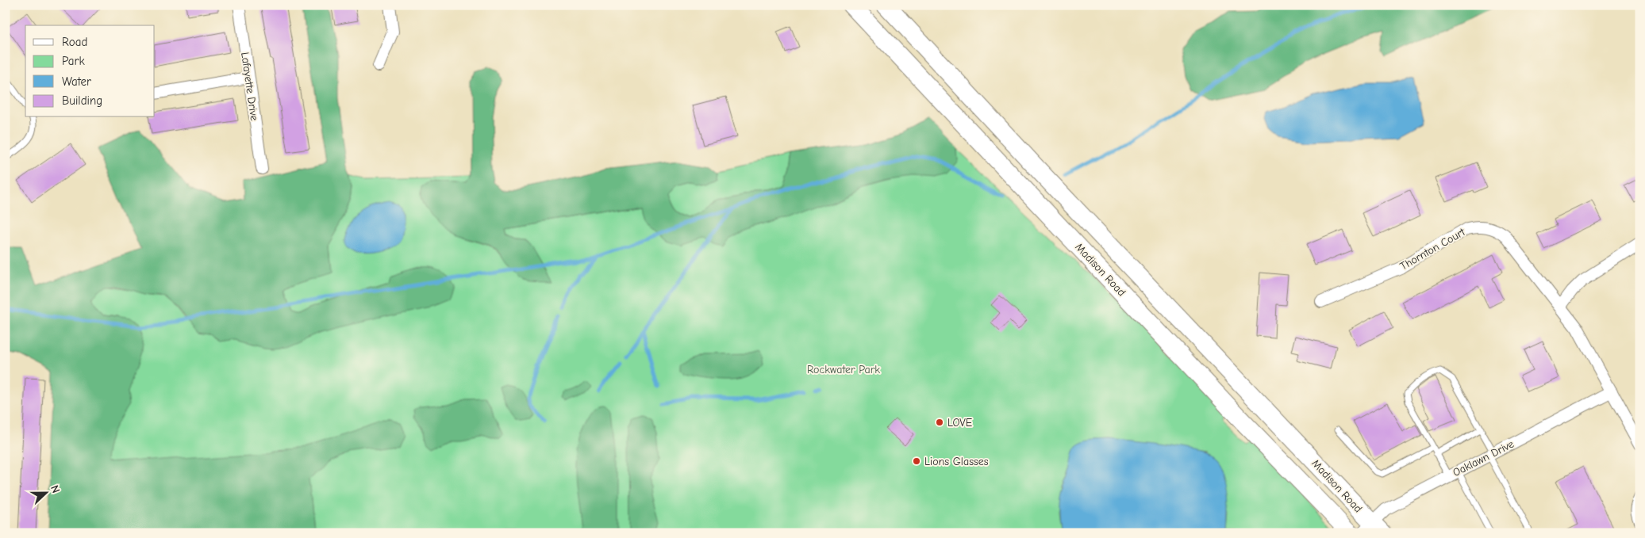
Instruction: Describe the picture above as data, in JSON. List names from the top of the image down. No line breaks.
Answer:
{"streets":{"main road":["Madison Road"],"street":["Lafayette Drive","Thornton Court","Oaklawn Drive"]},"crossings":[["Madison Road","Oaklawn Drive"]],"parks":["Rockwater Park"],"places":["LOVE","Lions Glasses"],"legend":["Road","Park","Water","Building"],"north":"right"}
